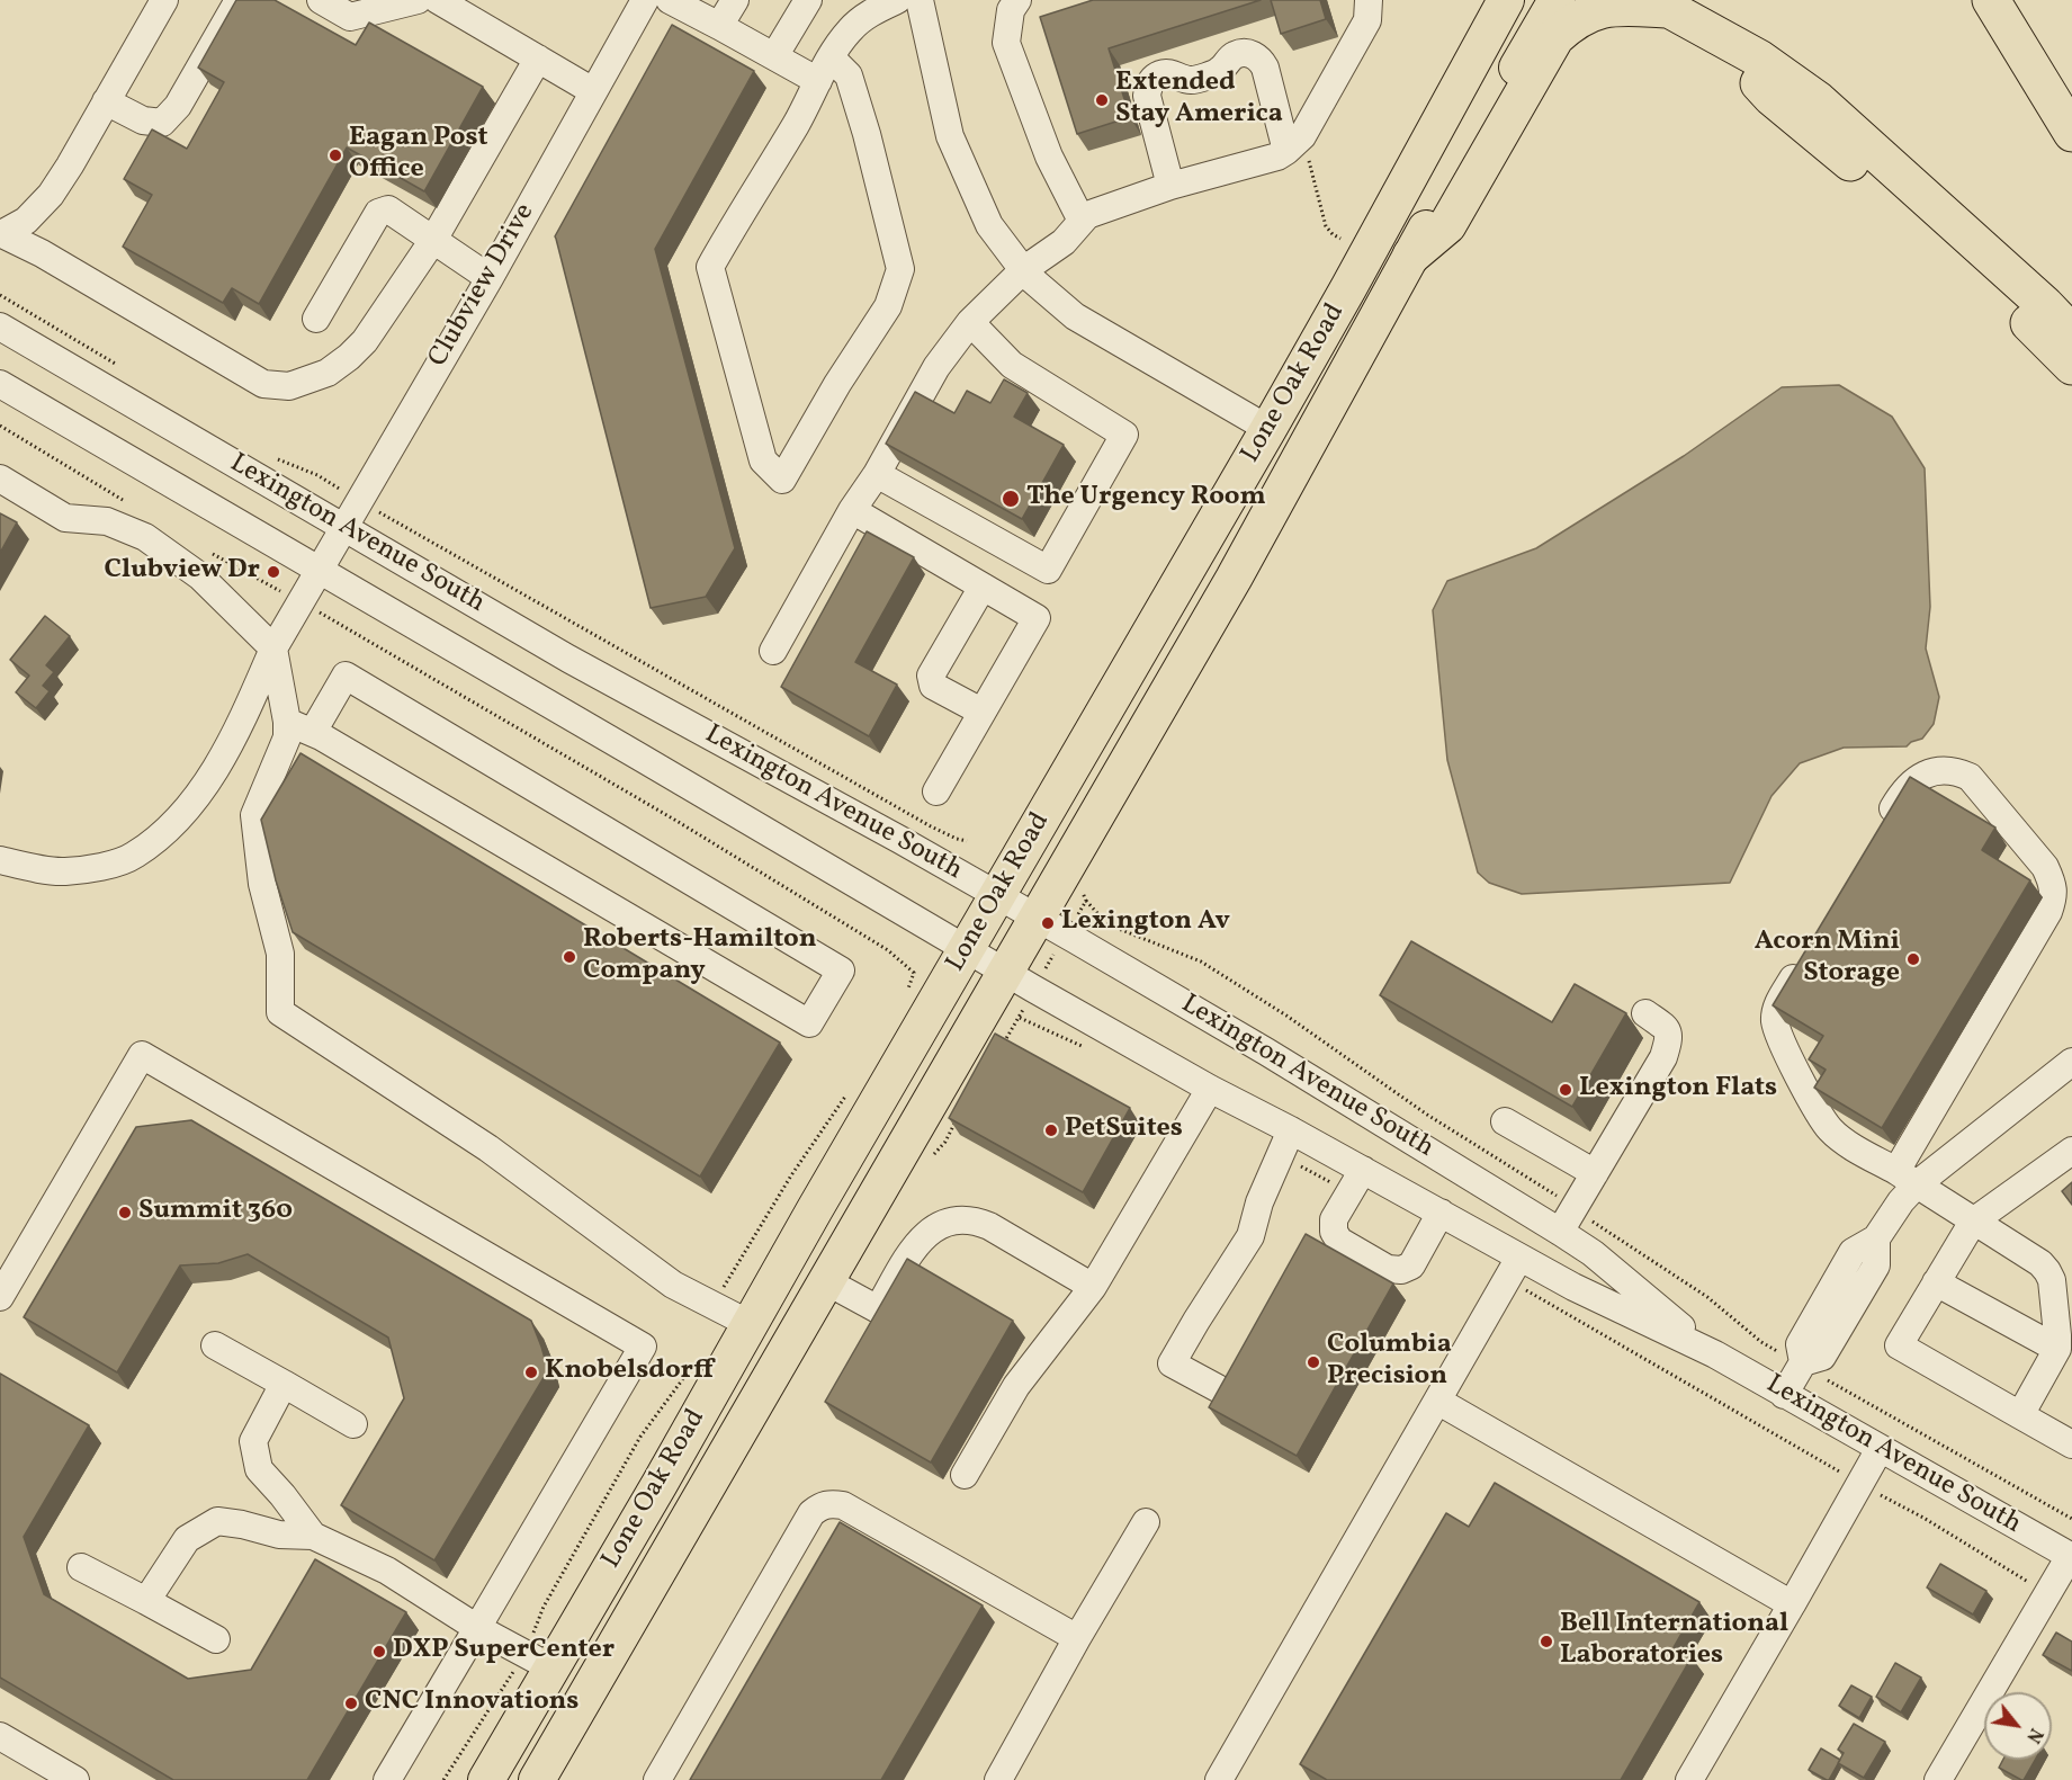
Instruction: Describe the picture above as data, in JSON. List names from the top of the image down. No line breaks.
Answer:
{"streets":{"main road":["Lone Oak Road"],"street":["Clubview Drive","Lexington Avenue South"]},"crossings":[["Clubview Drive","Lexington Avenue South"],["Lone Oak Road","Lexington Avenue South"]],"places":["Extended Stay America","Eagan Post Office","The Urgency Room","Clubview Dr","Lexington Av","Roberts-Hamilton Company","Acorn Mini Storage","Lexington Flats","PetSuites","Summit 360","Columbia Precision","Knobelsdorff","Bell International Laboratories","DXP SuperCenter","CNC Innovations"],"north":"bottom right"}
